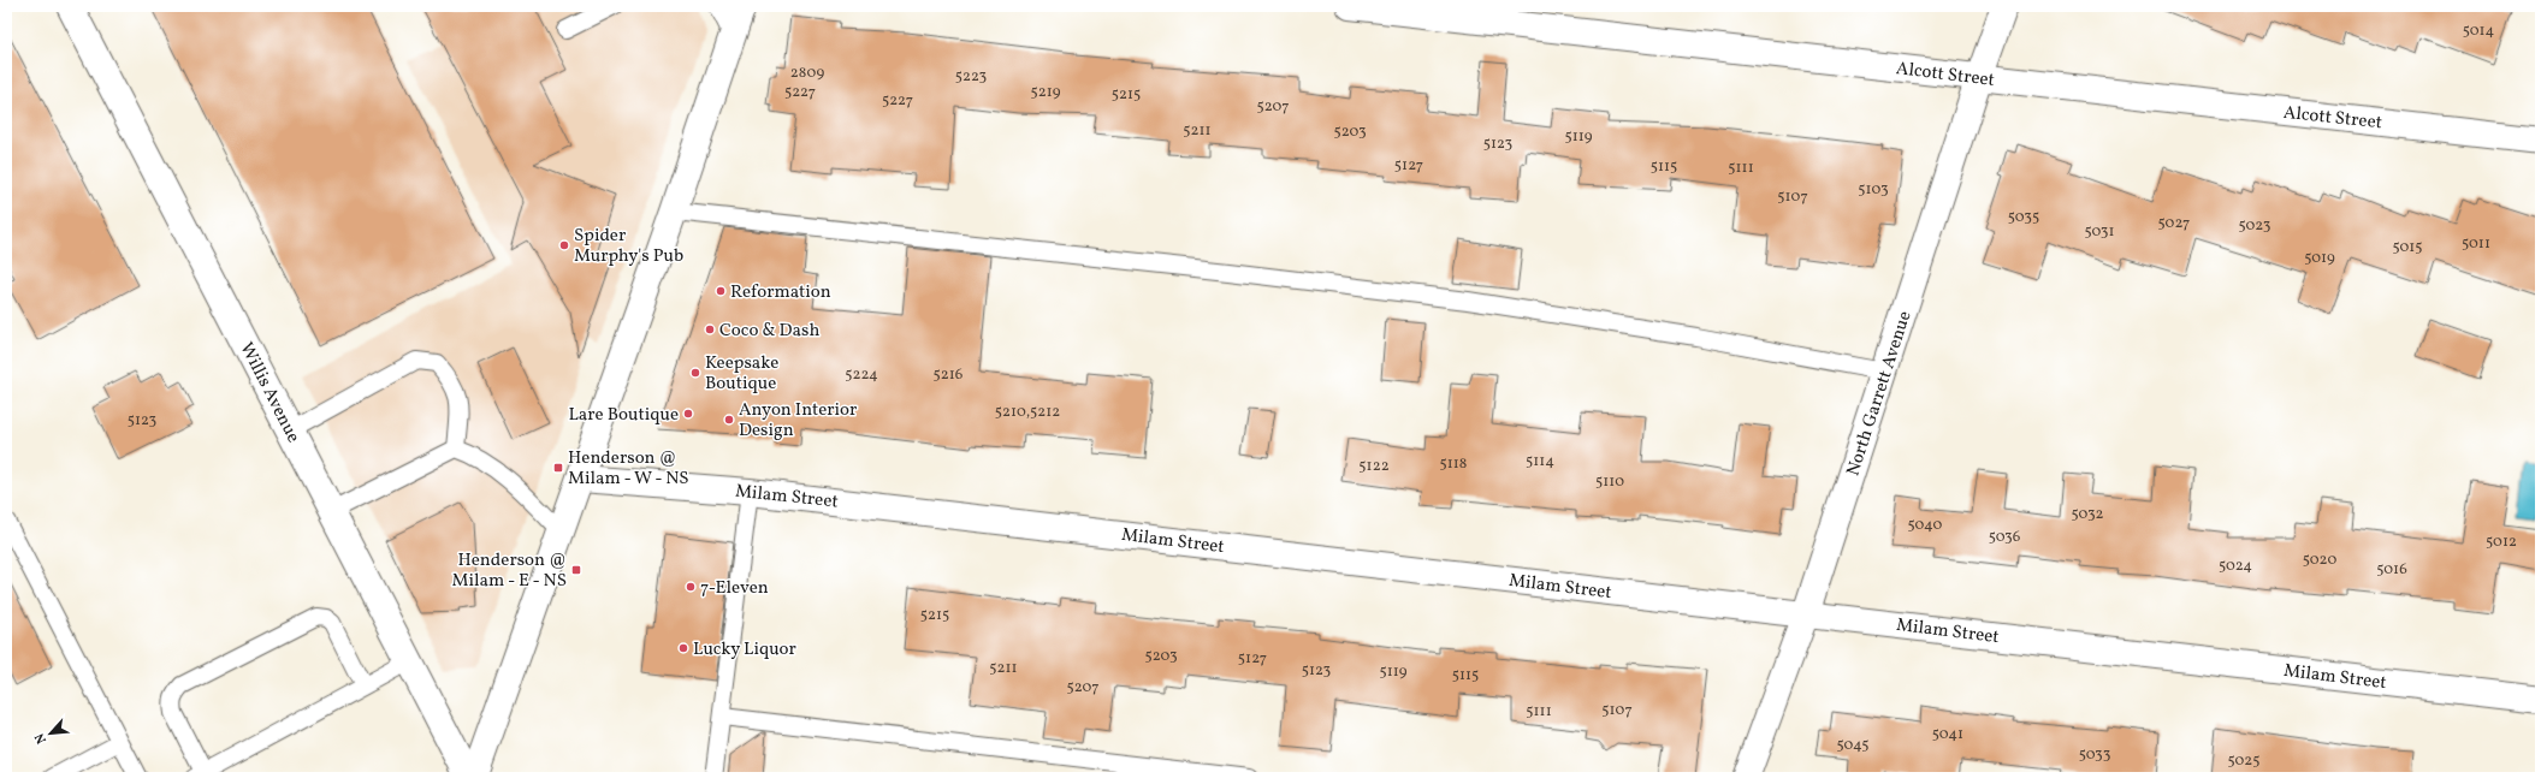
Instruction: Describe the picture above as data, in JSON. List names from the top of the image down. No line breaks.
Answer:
{"streets":{"street":["Alcott Street","Willis Avenue","North Garrett Avenue","Milam Street"]},"crossings":[["Alcott Street","North Garrett Avenue"],["North Garrett Avenue","Milam Street"]],"places":{"other":["Spider Murphy's Pub","Reformation","Coco & Dash","Keepsake Boutique","Lare Boutique","Anyon Interior Design","7-Eleven","Lucky Liquor"],"transit":["Henderson @ Milam - W - NS","Henderson @ Milam - E - NS"]},"house_numbers":["5014","2809","5223","5227","5219","5215","5227","5207","5211","5203","5119","5123","5127","5115","5111","5103","5107","5035","5027","5023","5031","5011","5015","5019","5224","5216","5210,5212","5123","5114","5118","5122","5110","5032","5040","5036","5012","5020","5024","5016","5215","5203","5127","5211","5123","5119","5115","5207","5107","5111","5041","5045","5033","5025"],"north":"bottom left"}
